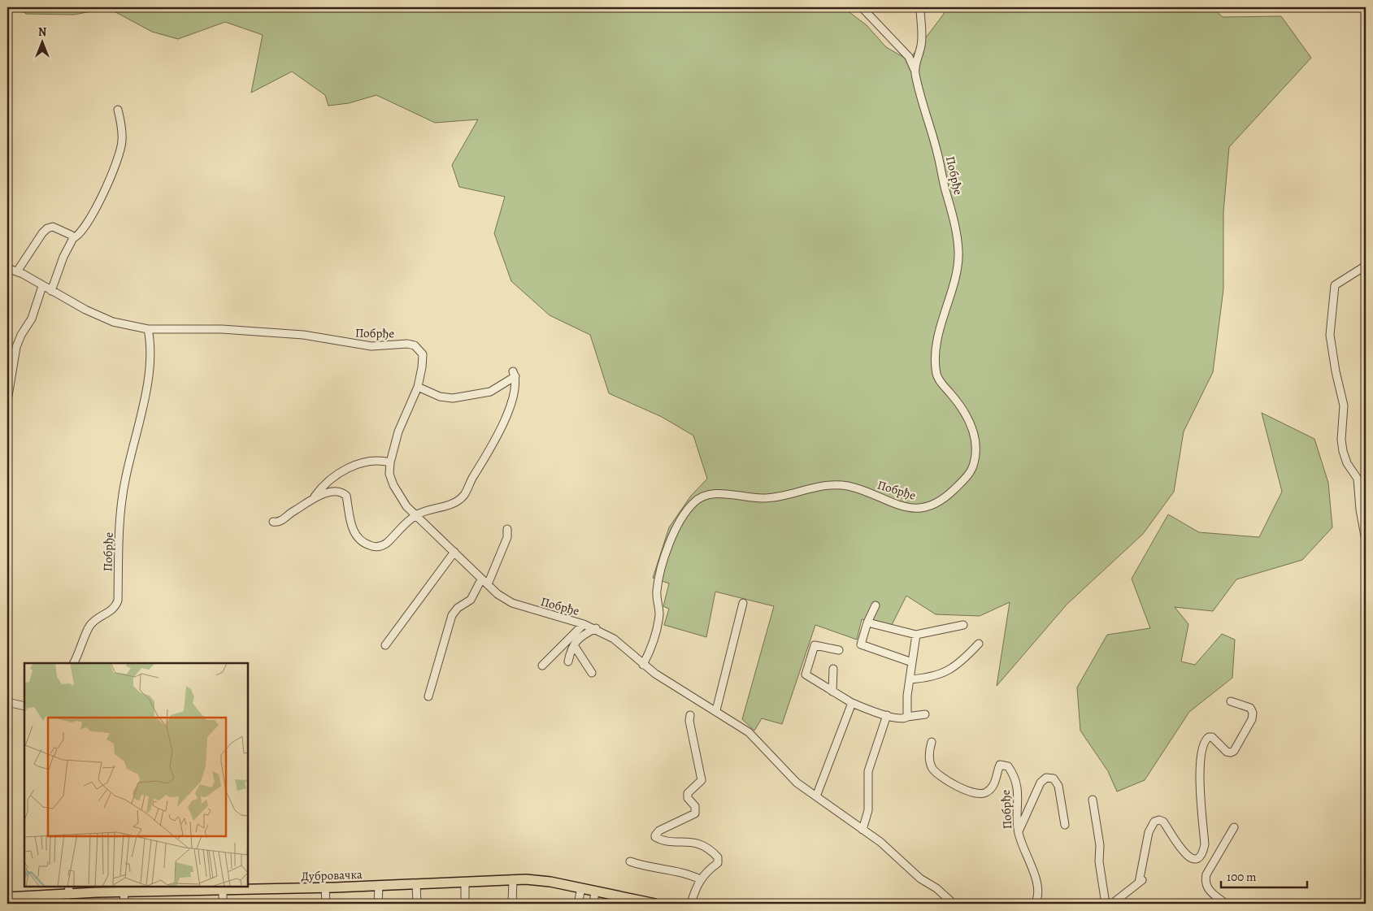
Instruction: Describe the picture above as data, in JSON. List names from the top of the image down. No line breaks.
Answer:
{"streets":{"main road":["Дубровачка"],"street":["Побрђе"]},"scale_bar":"100 m","north":"top"}
